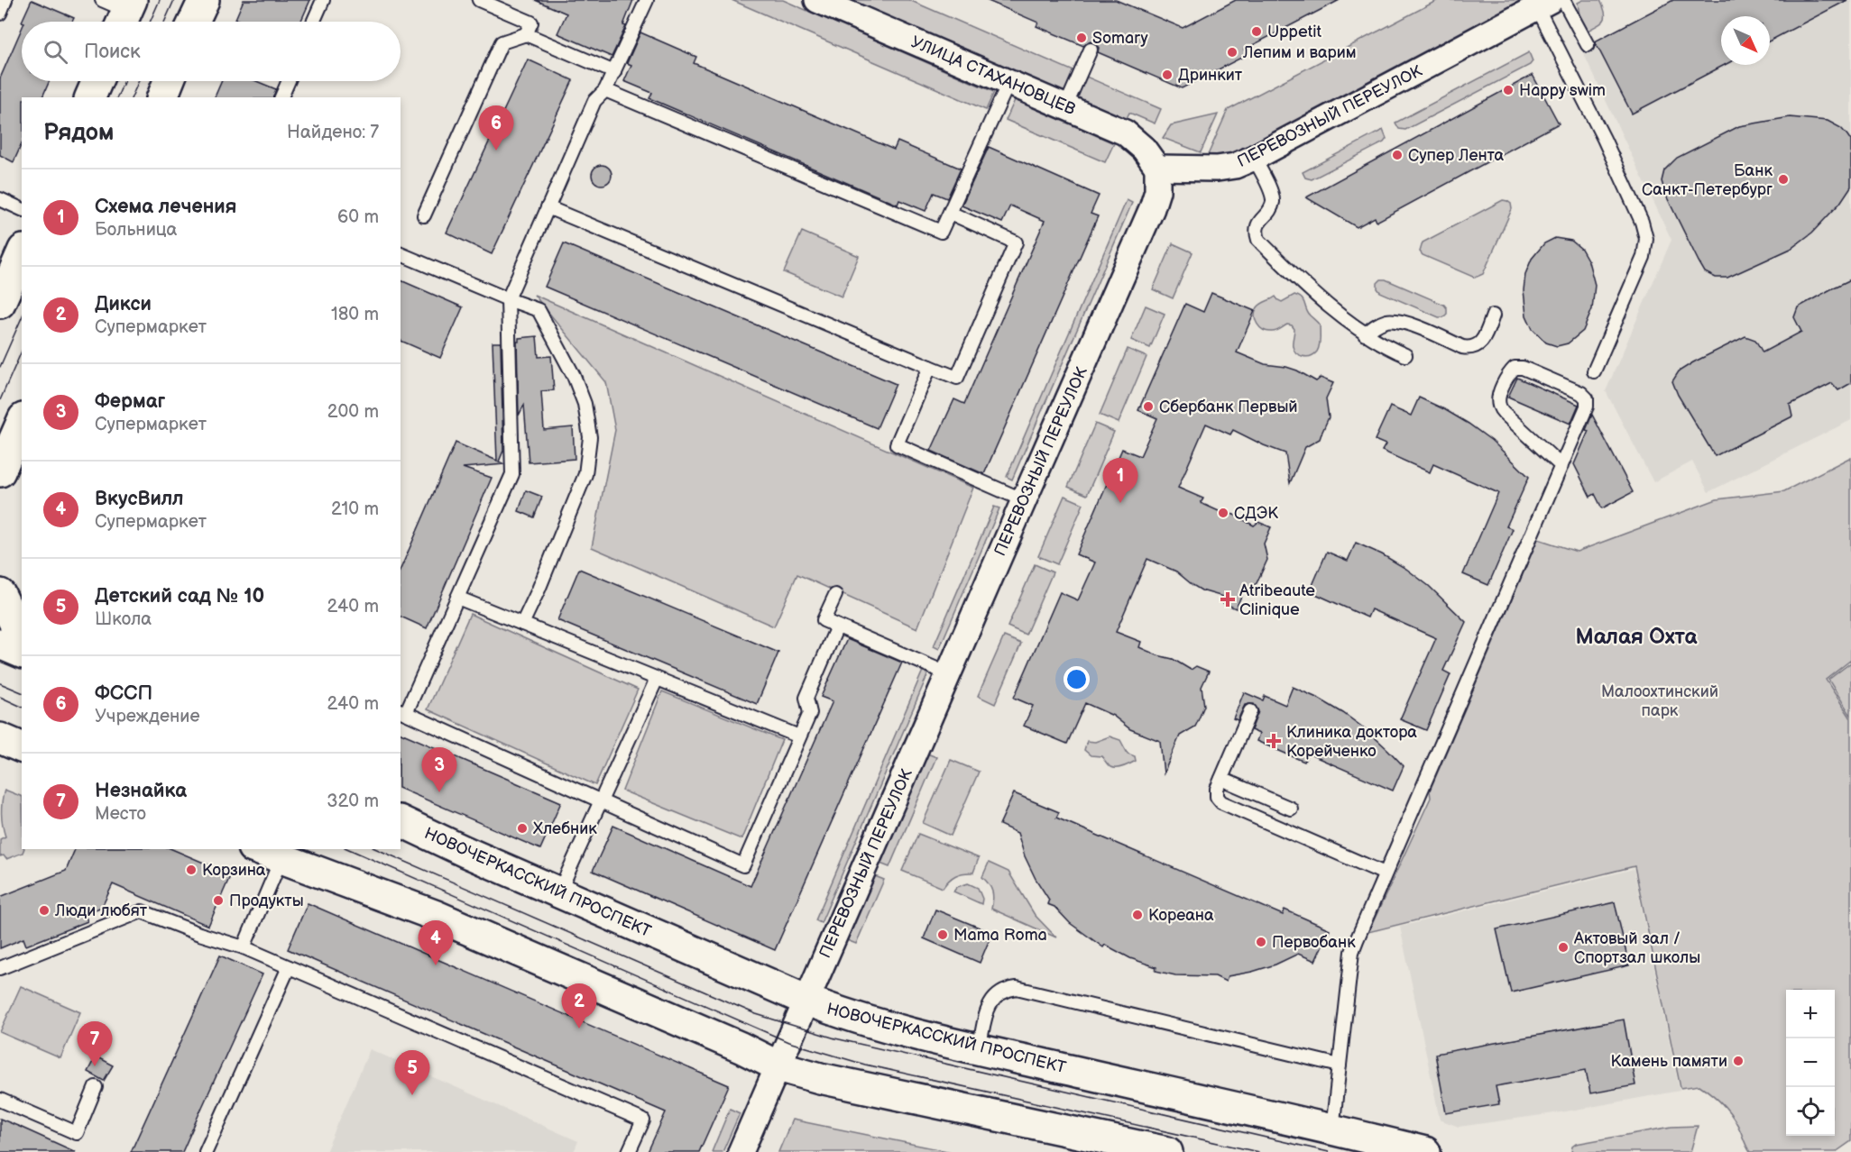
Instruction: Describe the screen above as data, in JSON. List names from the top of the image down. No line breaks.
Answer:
{"streets":{"main road":["НОВОЧЕРКАССКИЙ ПРОСПЕКТ"],"street":["УЛИЦА СТАХАНОВЦЕВ","ПЕРЕВОЗНЫЙ ПЕРЕУЛОК"]},"crossings":[["УЛИЦА СТАХАНОВЦЕВ","ПЕРЕВОЗНЫЙ ПЕРЕУЛОК"],["ПЕРЕВОЗНЫЙ ПЕРЕУЛОК","НОВОЧЕРКАССКИЙ ПРОСПЕКТ"]],"districts":["Малая Охта"],"parks":["Малоохтинский парк"],"places":{"other":["Uppetit","Somary","Лепим и варим","Дринкит","Happy swim","Супер Лента","Банк Санкт-Петербург","Сбербанк Первый","СДЭК","Хлебник","Корзина","Продукты","Люди любят","Кореана","Mama Roma","Первобанк","Актовый зал / Спортзал школы","Камень памяти"],"health":["Atribeaute Clinique","Клиника доктора Корейченко"]},"north":"bottom right","page":{"search":"Поиск","heading":["Рядом","Найдено: 7"],"pins":["6","1","3","4","2","7","5"],"list":[{"mark":"1","name":"Схема лечения","note":"Больница","value":"60 m"},{"mark":"2","name":"Дикси","note":"Супермаркет","value":"180 m"},{"mark":"3","name":"Фермаг","note":"Супермаркет","value":"200 m"},{"mark":"4","name":"ВкусВилл","note":"Супермаркет","value":"210 m"},{"mark":"5","name":"Детский сад № 10","note":"Школа","value":"240 m"},{"mark":"6","name":"ФССП","note":"Учреждение","value":"240 m"},{"mark":"7","name":"Незнайка","note":"Место","value":"320 m"}],"map_buttons":["+","−"]}}
